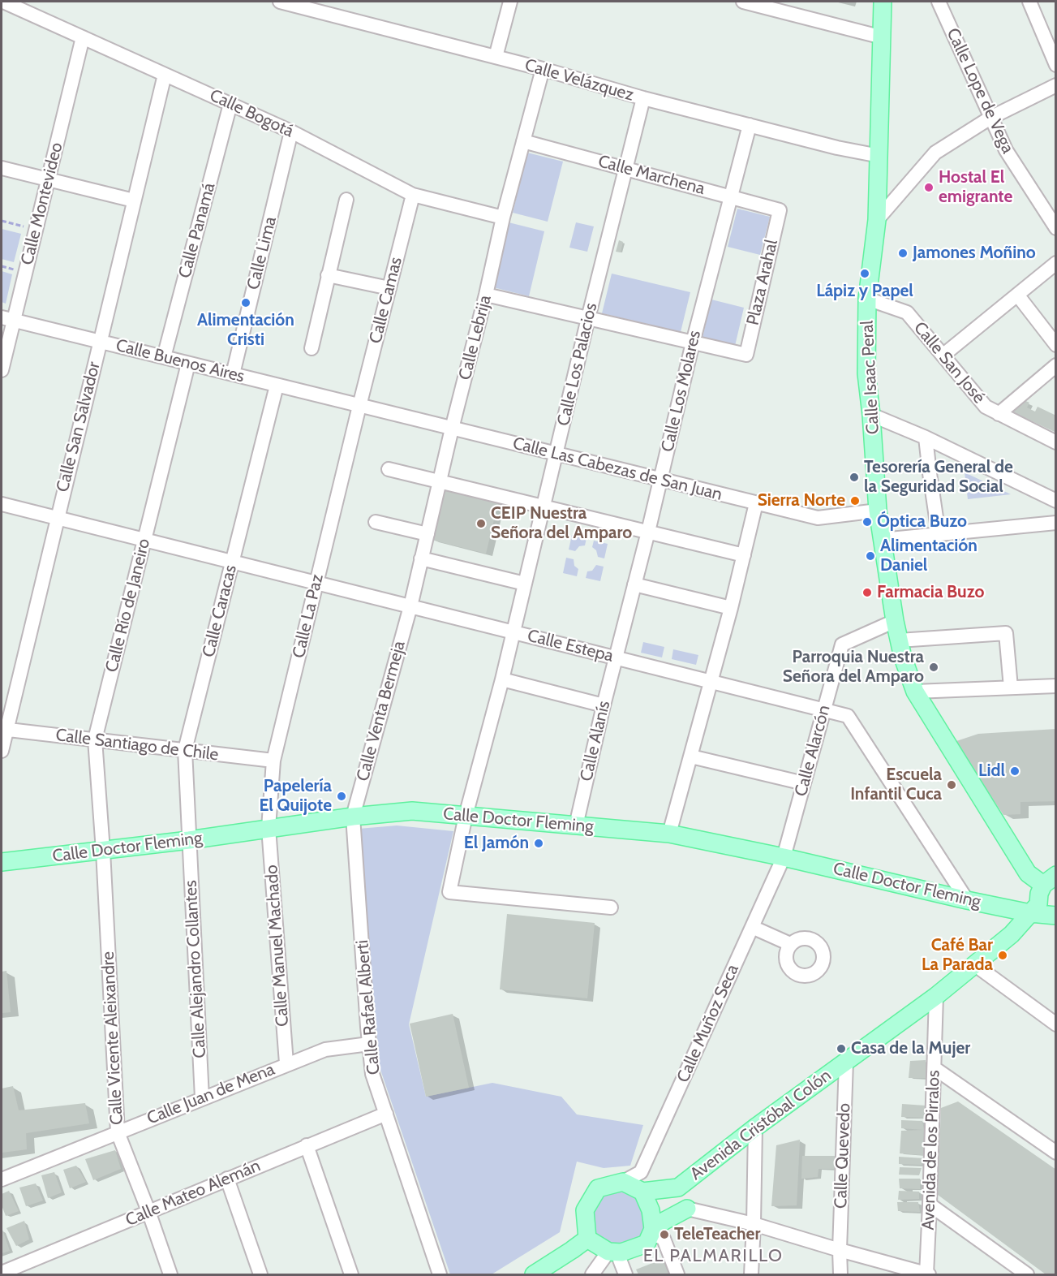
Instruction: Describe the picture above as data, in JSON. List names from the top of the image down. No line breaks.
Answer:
{"streets":{"main road":["Calle Isaac Peral","Calle Doctor Fleming","Avenida Cristóbal Colón"],"street":["Calle Velázquez","Calle Lope de Vega","Calle Bogotá","Calle Marchena","Calle Montevideo","Calle Panamá","Calle Lima","Plaza Arahal","Calle Camas","Calle Lebrija","Calle Buenos Aires","Calle San José","Calle Los Palacios","Calle Los Molares","Calle San Salvador","Calle Las Cabezas de San Juan","Calle Río de Janeiro","Calle Caracas","Calle La Paz","Calle Estepa","Calle Venta Bermeja","Calle Alanís","Calle Santiago de Chile","Calle Alarcón","Calle Manuel Machado","Calle Alejandro Collantes","Calle Rafael Alberti","Calle Muñoz Seca","Calle Vicente Aleixandre","Calle Juan de Mena","Avenida de los Pirralos","Calle Quevedo","Calle Mateo Alemán"]},"crossings":[["Calle Velázquez","Calle Lebrija"],["Calle Velázquez","Calle Los Palacios"],["Calle Velázquez","Calle Isaac Peral"],["Calle Velázquez","Calle Los Molares"],["Calle Bogotá","Calle Montevideo"],["Calle Bogotá","Calle Panamá"],["Calle Bogotá","Calle Lima"],["Calle Bogotá","Calle Camas"],["Calle Bogotá","Calle Lebrija"],["Calle Bogotá","Calle San Salvador"],["Calle Marchena","Plaza Arahal"],["Calle Marchena","Calle Lebrija"],["Calle Marchena","Calle Los Palacios"],["Calle Marchena","Calle Los Molares"],["Calle Montevideo","Calle Buenos Aires"],["Calle Panamá","Calle Buenos Aires"],["Calle Lima","Calle Buenos Aires"],["Plaza Arahal","Calle Los Molares"],["Calle Camas","Calle Buenos Aires"],["Calle Camas","Calle Las Cabezas de San Juan"],["Calle Camas","Calle La Paz"],["Calle Lebrija","Calle Las Cabezas de San Juan"],["Calle Lebrija","Calle Estepa"],["Calle Lebrija","Calle Venta Bermeja"],["Calle Buenos Aires","Calle San Salvador"],["Calle Buenos Aires","Calle Las Cabezas de San Juan"],["Calle Buenos Aires","Calle Río de Janeiro"],["Calle Buenos Aires","Calle Caracas"],["Calle Buenos Aires","Calle La Paz"],["Calle San José","Calle Isaac Peral"],["Calle Los Palacios","Calle Las Cabezas de San Juan"],["Calle Los Palacios","Calle Estepa"],["Calle Los Palacios","Calle Doctor Fleming"],["Calle Isaac Peral","Calle Las Cabezas de San Juan"],["Calle Isaac Peral","Calle Alarcón"],["Calle Isaac Peral","Avenida Cristóbal Colón"],["Calle Los Molares","Calle Las Cabezas de San Juan"],["Calle Los Molares","Calle Estepa"],["Calle Los Molares","Calle Alanís"],["Calle San Salvador","Calle Estepa"],["Calle San Salvador","Calle Santiago de Chile"],["Calle Las Cabezas de San Juan","Calle La Paz"],["Calle Río de Janeiro","Calle Estepa"],["Calle Río de Janeiro","Calle Santiago de Chile"],["Calle Río de Janeiro","Calle Doctor Fleming"],["Calle Río de Janeiro","Calle Vicente Aleixandre"],["Calle Caracas","Calle Estepa"],["Calle Caracas","Calle Santiago de Chile"],["Calle Caracas","Calle Doctor Fleming"],["Calle Caracas","Calle Alejandro Collantes"],["Calle La Paz","Calle Estepa"],["Calle La Paz","Calle Santiago de Chile"],["Calle La Paz","Calle Doctor Fleming"],["Calle La Paz","Calle Manuel Machado"],["Calle Estepa","Calle Venta Bermeja"],["Calle Estepa","Calle Alanís"],["Calle Estepa","Calle Alarcón"],["Calle Estepa","Calle Doctor Fleming"],["Calle Venta Bermeja","Calle Doctor Fleming"],["Calle Venta Bermeja","Calle Rafael Alberti"],["Calle Alanís","Calle Doctor Fleming"],["Calle Alarcón","Calle Doctor Fleming"],["Calle Alarcón","Calle Muñoz Seca"],["Calle Doctor Fleming","Calle Manuel Machado"],["Calle Doctor Fleming","Calle Alejandro Collantes"],["Calle Doctor Fleming","Calle Rafael Alberti"],["Calle Doctor Fleming","Calle Muñoz Seca"],["Calle Doctor Fleming","Calle Vicente Aleixandre"],["Calle Doctor Fleming","Avenida Cristóbal Colón"],["Calle Manuel Machado","Calle Juan de Mena"],["Calle Alejandro Collantes","Calle Juan de Mena"],["Calle Rafael Alberti","Calle Juan de Mena"],["Calle Rafael Alberti","Calle Mateo Alemán"],["Calle Muñoz Seca","Avenida Cristóbal Colón"],["Calle Vicente Aleixandre","Calle Juan de Mena"],["Calle Vicente Aleixandre","Calle Mateo Alemán"],["Avenida Cristóbal Colón","Avenida de los Pirralos"],["Avenida Cristóbal Colón","Calle Quevedo"]],"districts":["EL PALMARILLO"],"places":["Hostal El emigrante","Jamones Moñino","Lápiz y Papel","Alimentación Cristi","Tesorería General de la Seguridad Social","Sierra Norte","Óptica Buzo","CEIP Nuestra Señora del Amparo","Alimentación Daniel","Farmacia Buzo","Parroquia Nuestra Señora del Amparo","Lidl","Escuela Infantil Cuca","Papelería El Quijote","El Jamón","Café Bar La Parada","Casa de la Mujer","TeleTeacher"]}
